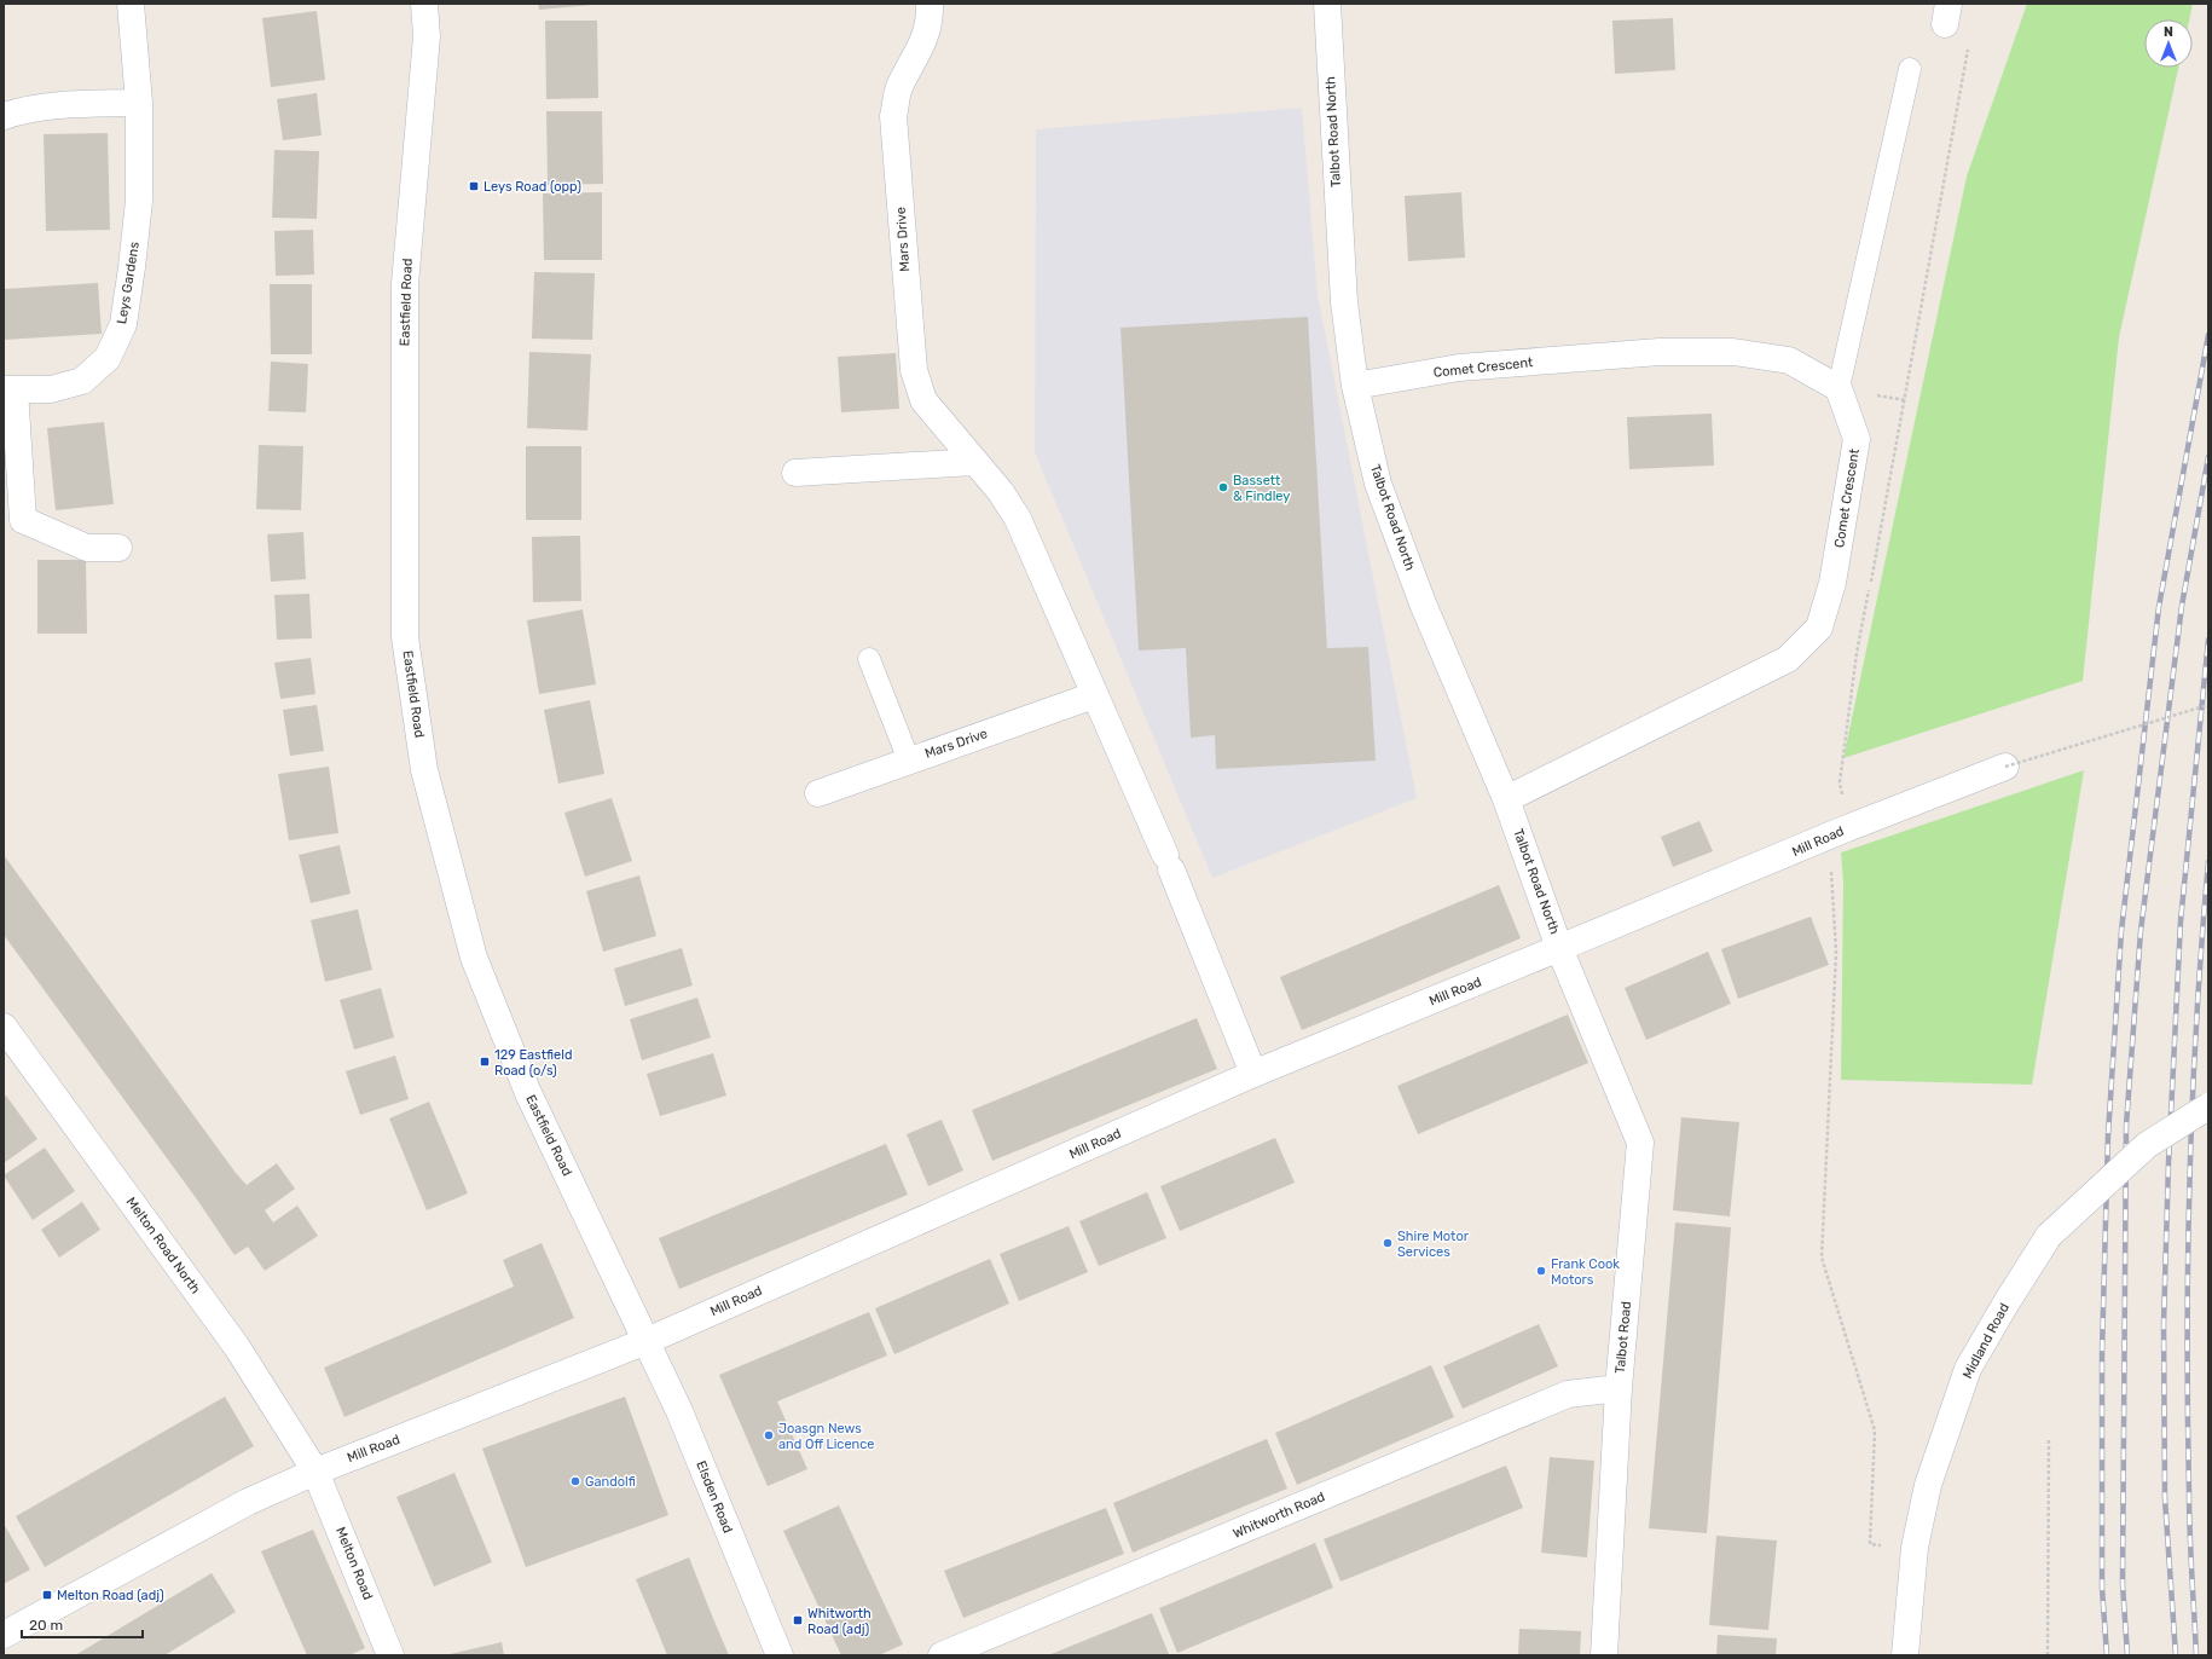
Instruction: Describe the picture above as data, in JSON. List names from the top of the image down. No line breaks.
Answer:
{"streets":{"street":["Talbot Road North","Mars Drive","Leys Gardens","Eastfield Road","Comet Crescent","Mill Road","Melton Road North","Talbot Road","Midland Road","Elsden Road","Whitworth Road","Melton Road"]},"crossings":[["Talbot Road North","Comet Crescent"],["Talbot Road North","Mill Road"],["Talbot Road North","Talbot Road"],["Mars Drive","Mill Road"],["Eastfield Road","Mill Road"],["Eastfield Road","Elsden Road"],["Mill Road","Melton Road North"],["Mill Road","Talbot Road"],["Mill Road","Elsden Road"],["Mill Road","Melton Road"],["Melton Road North","Melton Road"],["Talbot Road","Whitworth Road"]],"places":{"transit":["Leys Road (opp)","129 Eastfield Road (o/s)","Melton Road (adj)","Whitworth Road (adj)"],"other":["Bassett & Findley","Shire Motor Services","Frank Cook Motors","Joasgn News and Off Licence","Gandolfi"]},"scale_bar":"20 m","north":"top"}
